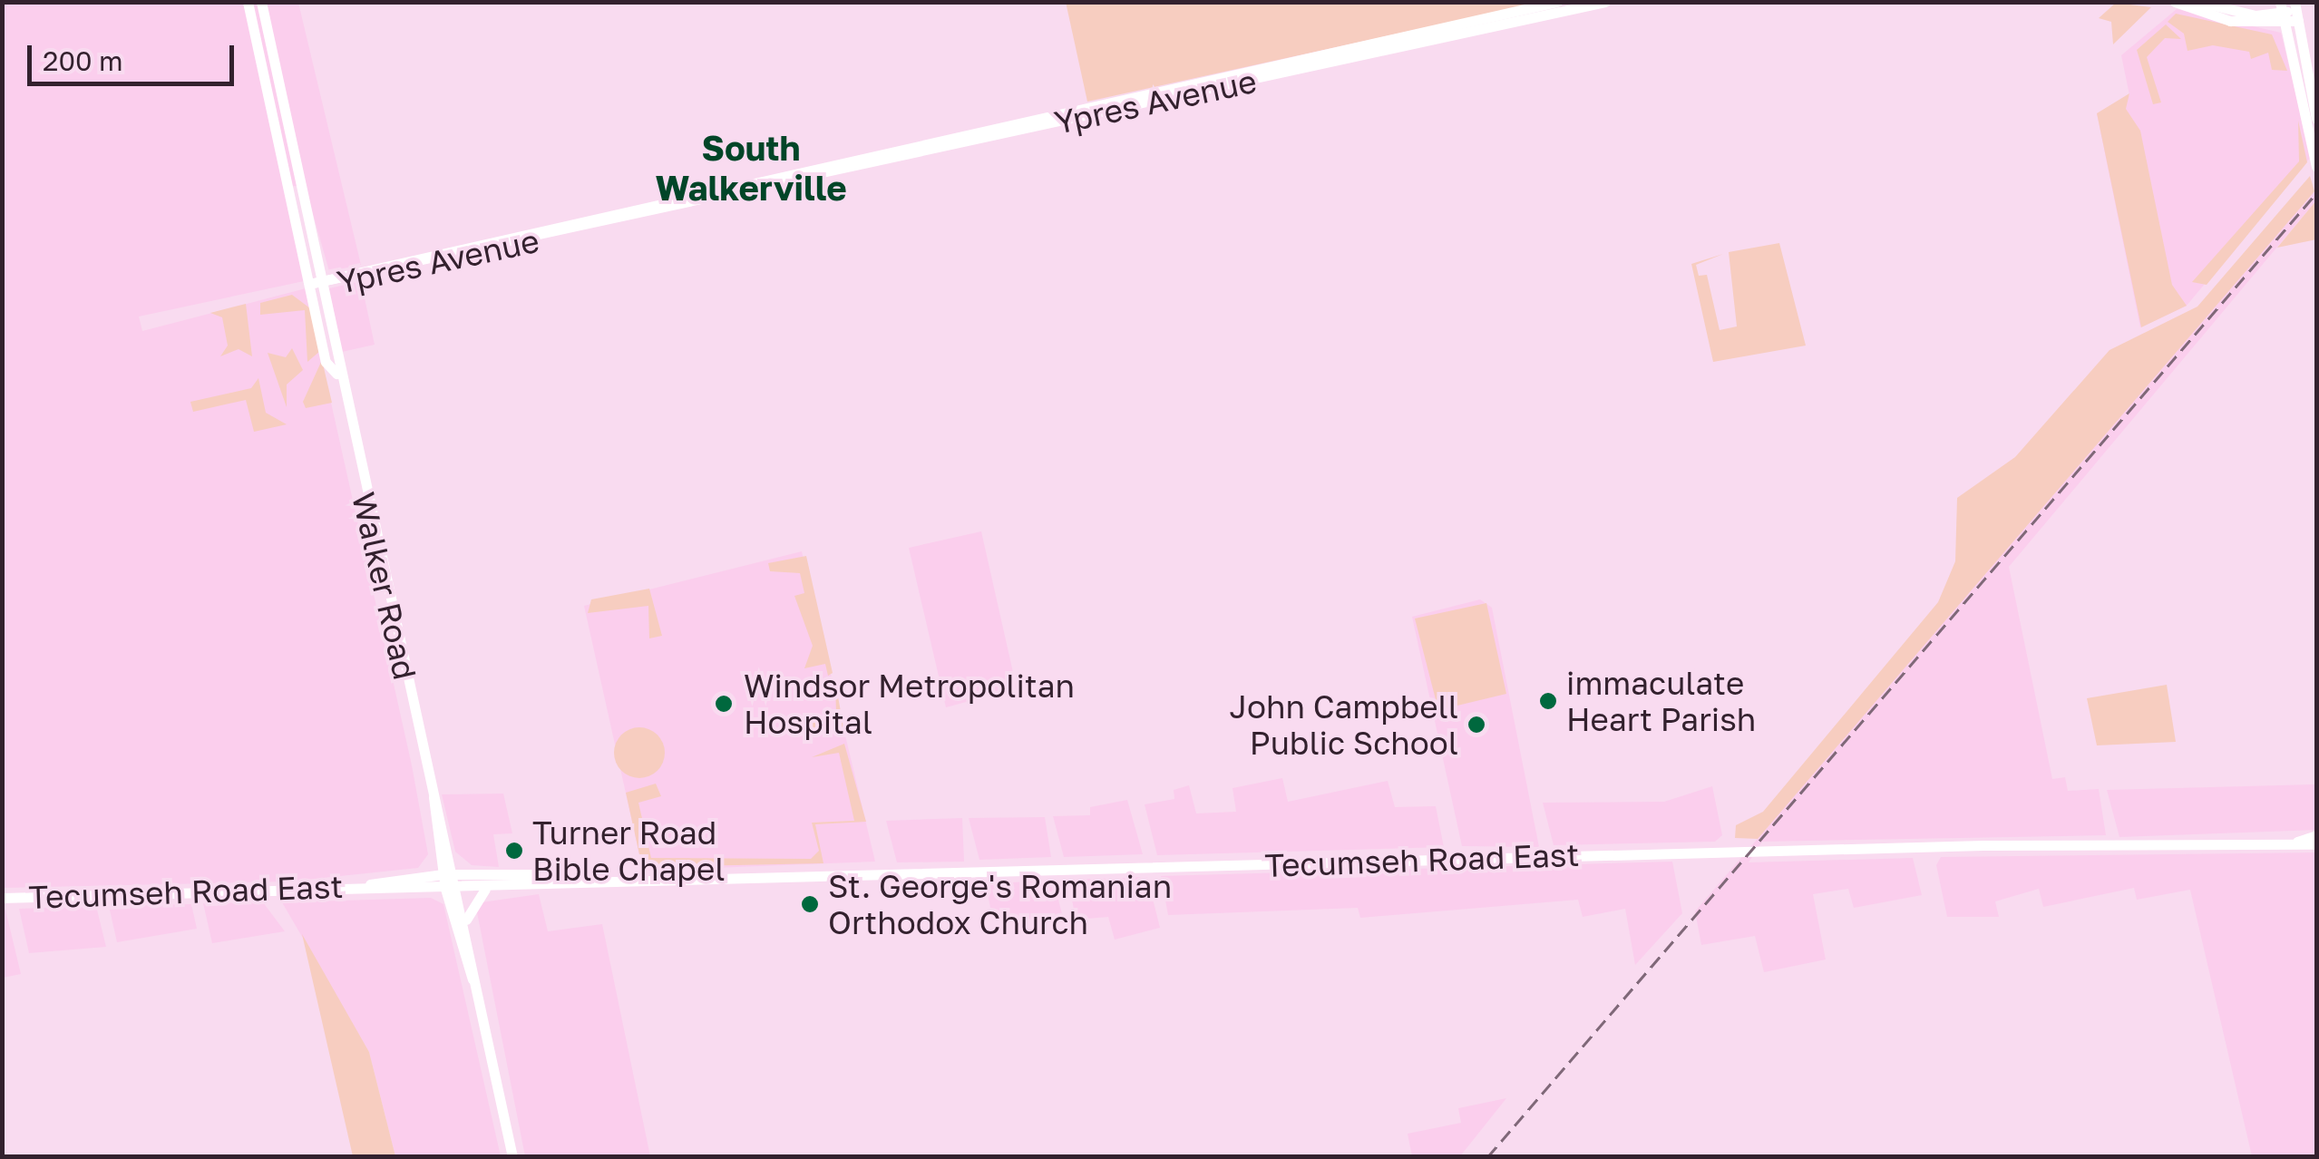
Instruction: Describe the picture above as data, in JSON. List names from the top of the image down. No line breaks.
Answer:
{"streets":{"main road":["Ypres Avenue","Walker Road","Tecumseh Road East"]},"crossings":[["Ypres Avenue","Walker Road"],["Walker Road","Tecumseh Road East"]],"districts":["South Walkerville"],"places":["immaculate Heart Parish","Windsor Metropolitan Hospital","John Campbell Public School","Turner Road Bible Chapel","St. George's Romanian Orthodox Church"],"scale_bar":"200 m"}
